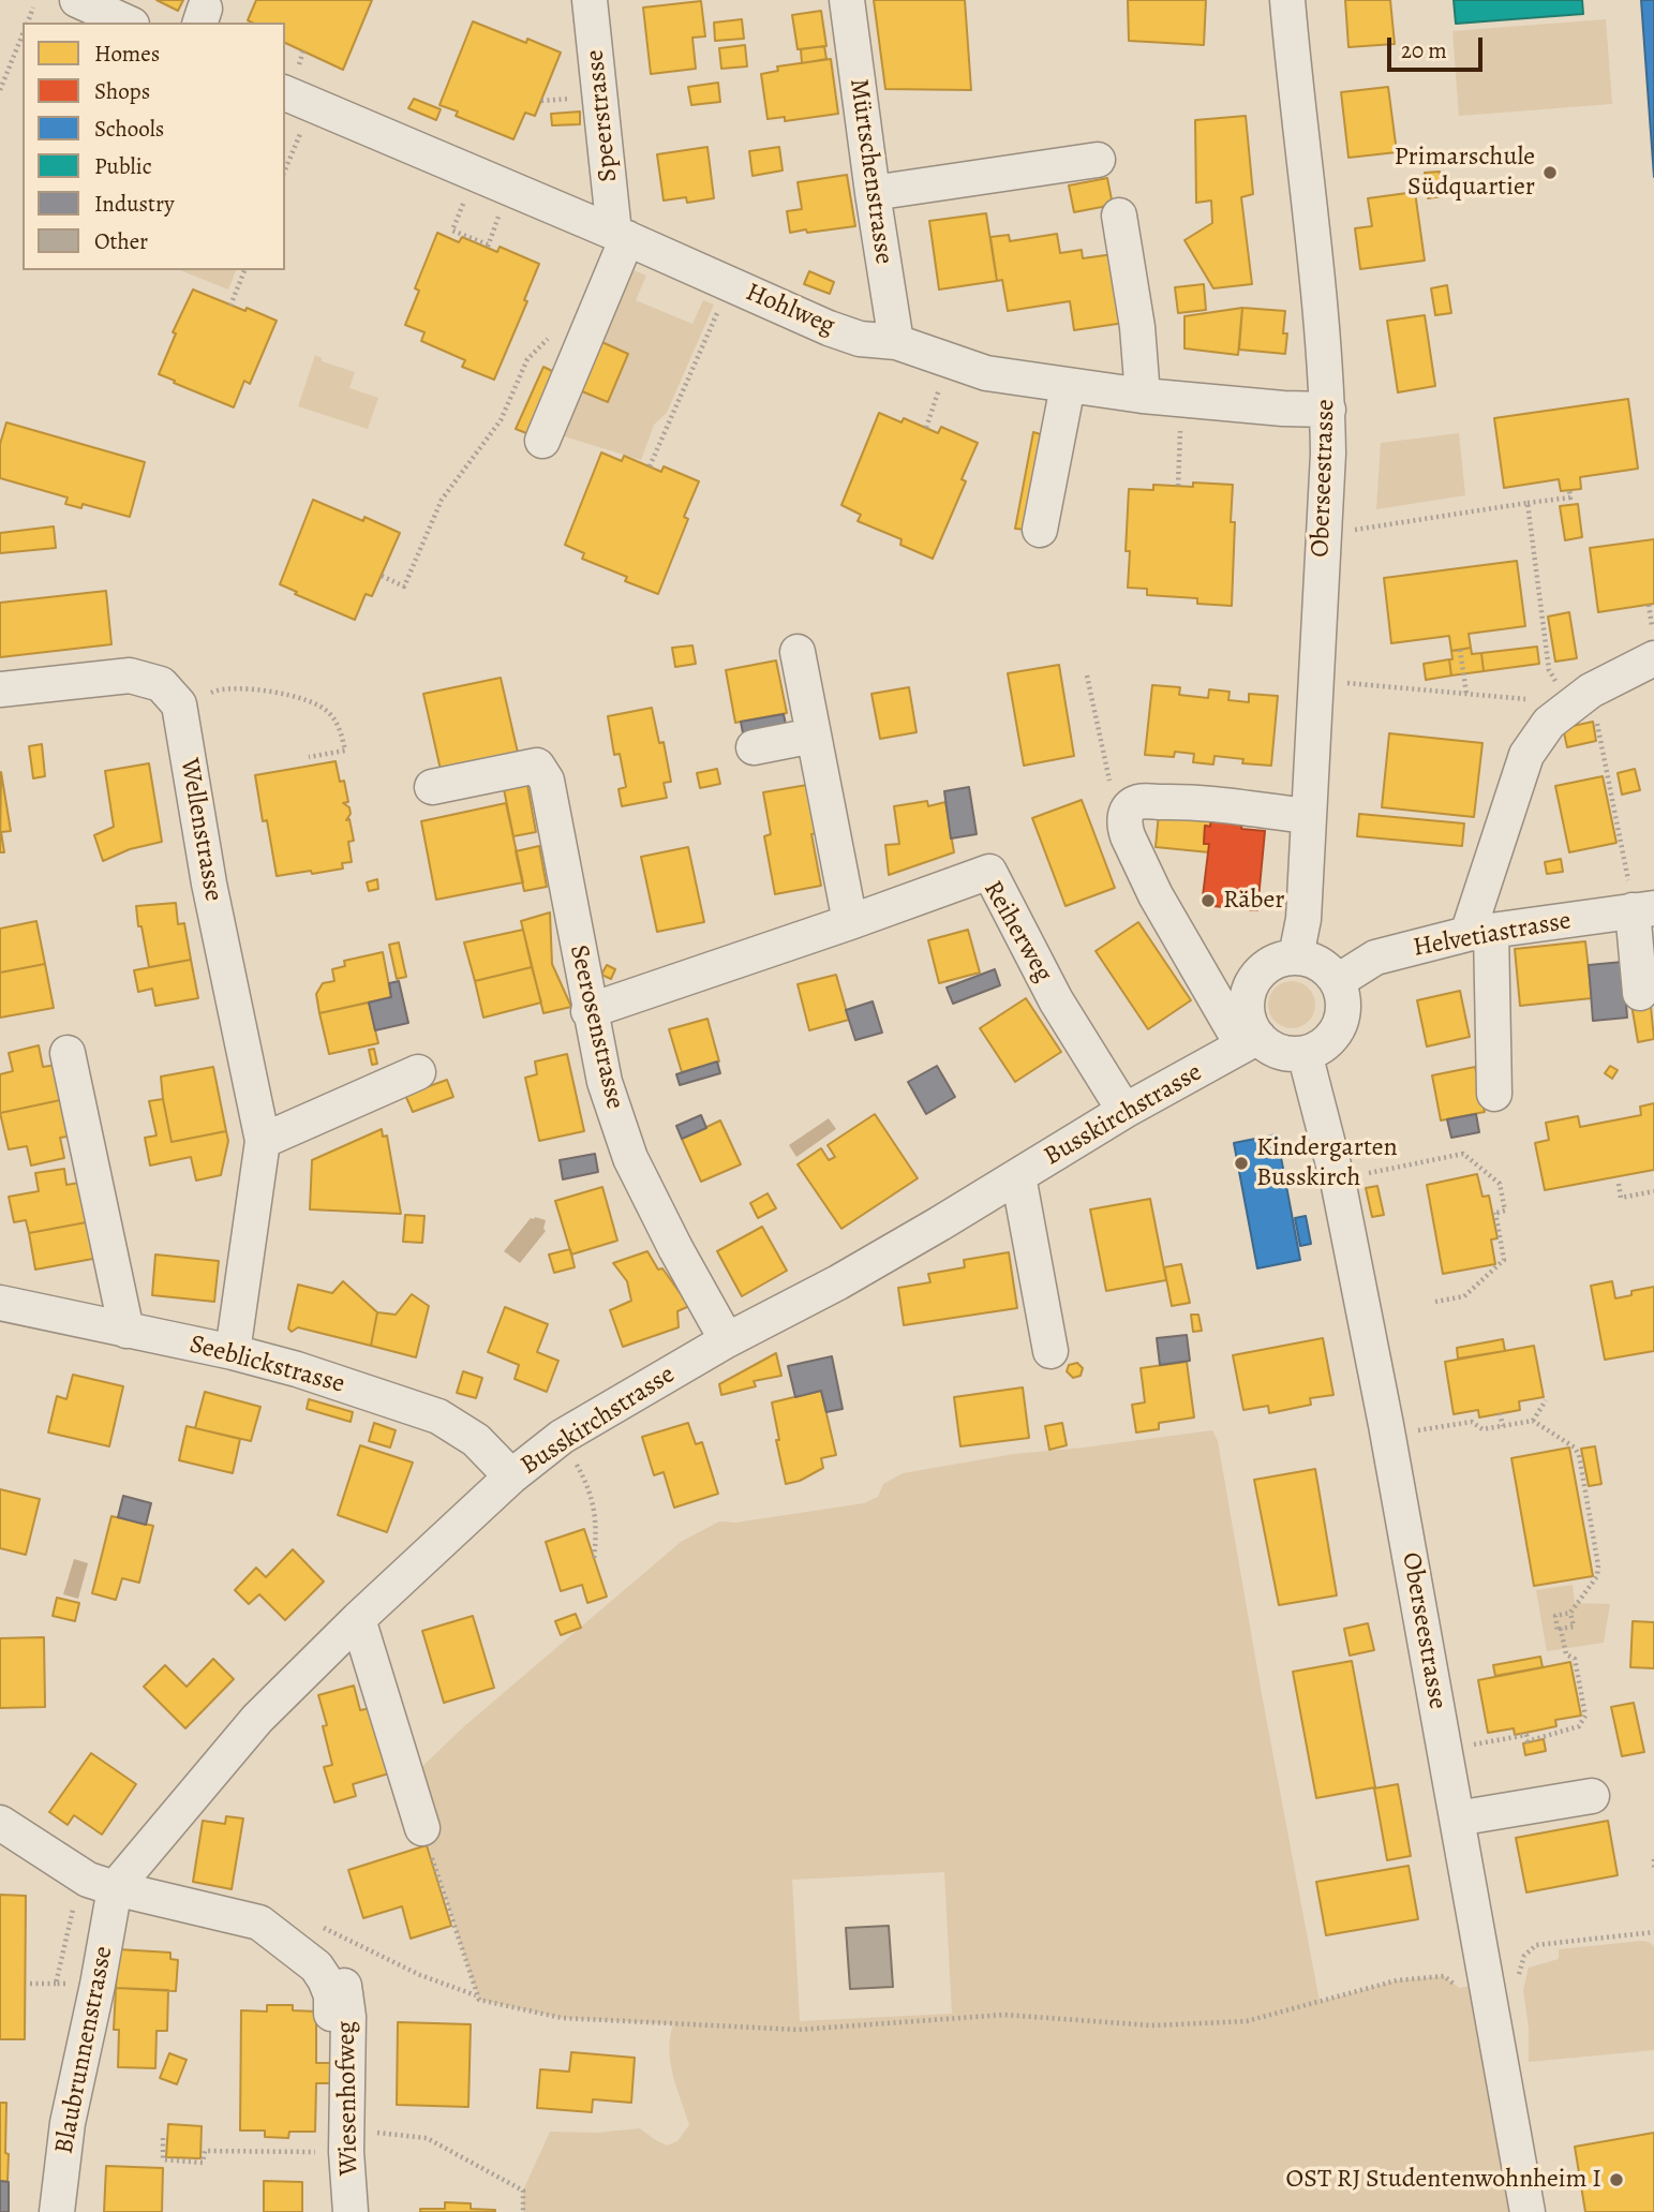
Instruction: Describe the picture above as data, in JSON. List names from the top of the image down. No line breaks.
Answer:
{"streets":{"street":["Speerstrasse","Mürtschenstrasse","Hohlweg","Oberseestrasse","Wellenstrasse","Reiherweg","Helvetiastrasse","Seerosenstrasse","Busskirchstrasse","Seeblickstrasse","Blaubrunnenstrasse","Wiesenhofweg"]},"crossings":[["Speerstrasse","Hohlweg"],["Mürtschenstrasse","Hohlweg"],["Hohlweg","Oberseestrasse"],["Oberseestrasse","Helvetiastrasse"],["Oberseestrasse","Busskirchstrasse"],["Wellenstrasse","Seeblickstrasse"],["Reiherweg","Seerosenstrasse"],["Reiherweg","Busskirchstrasse"],["Helvetiastrasse","Busskirchstrasse"],["Seerosenstrasse","Busskirchstrasse"],["Busskirchstrasse","Seeblickstrasse"],["Busskirchstrasse","Blaubrunnenstrasse"],["Busskirchstrasse","Wiesenhofweg"],["Blaubrunnenstrasse","Wiesenhofweg"]],"places":["Primarschule Südquartier","Räber","Kindergarten Busskirch","OST RJ Studentenwohnheim I"],"legend":["Homes","Shops","Schools","Public","Industry","Other"],"scale_bar":"20 m"}
